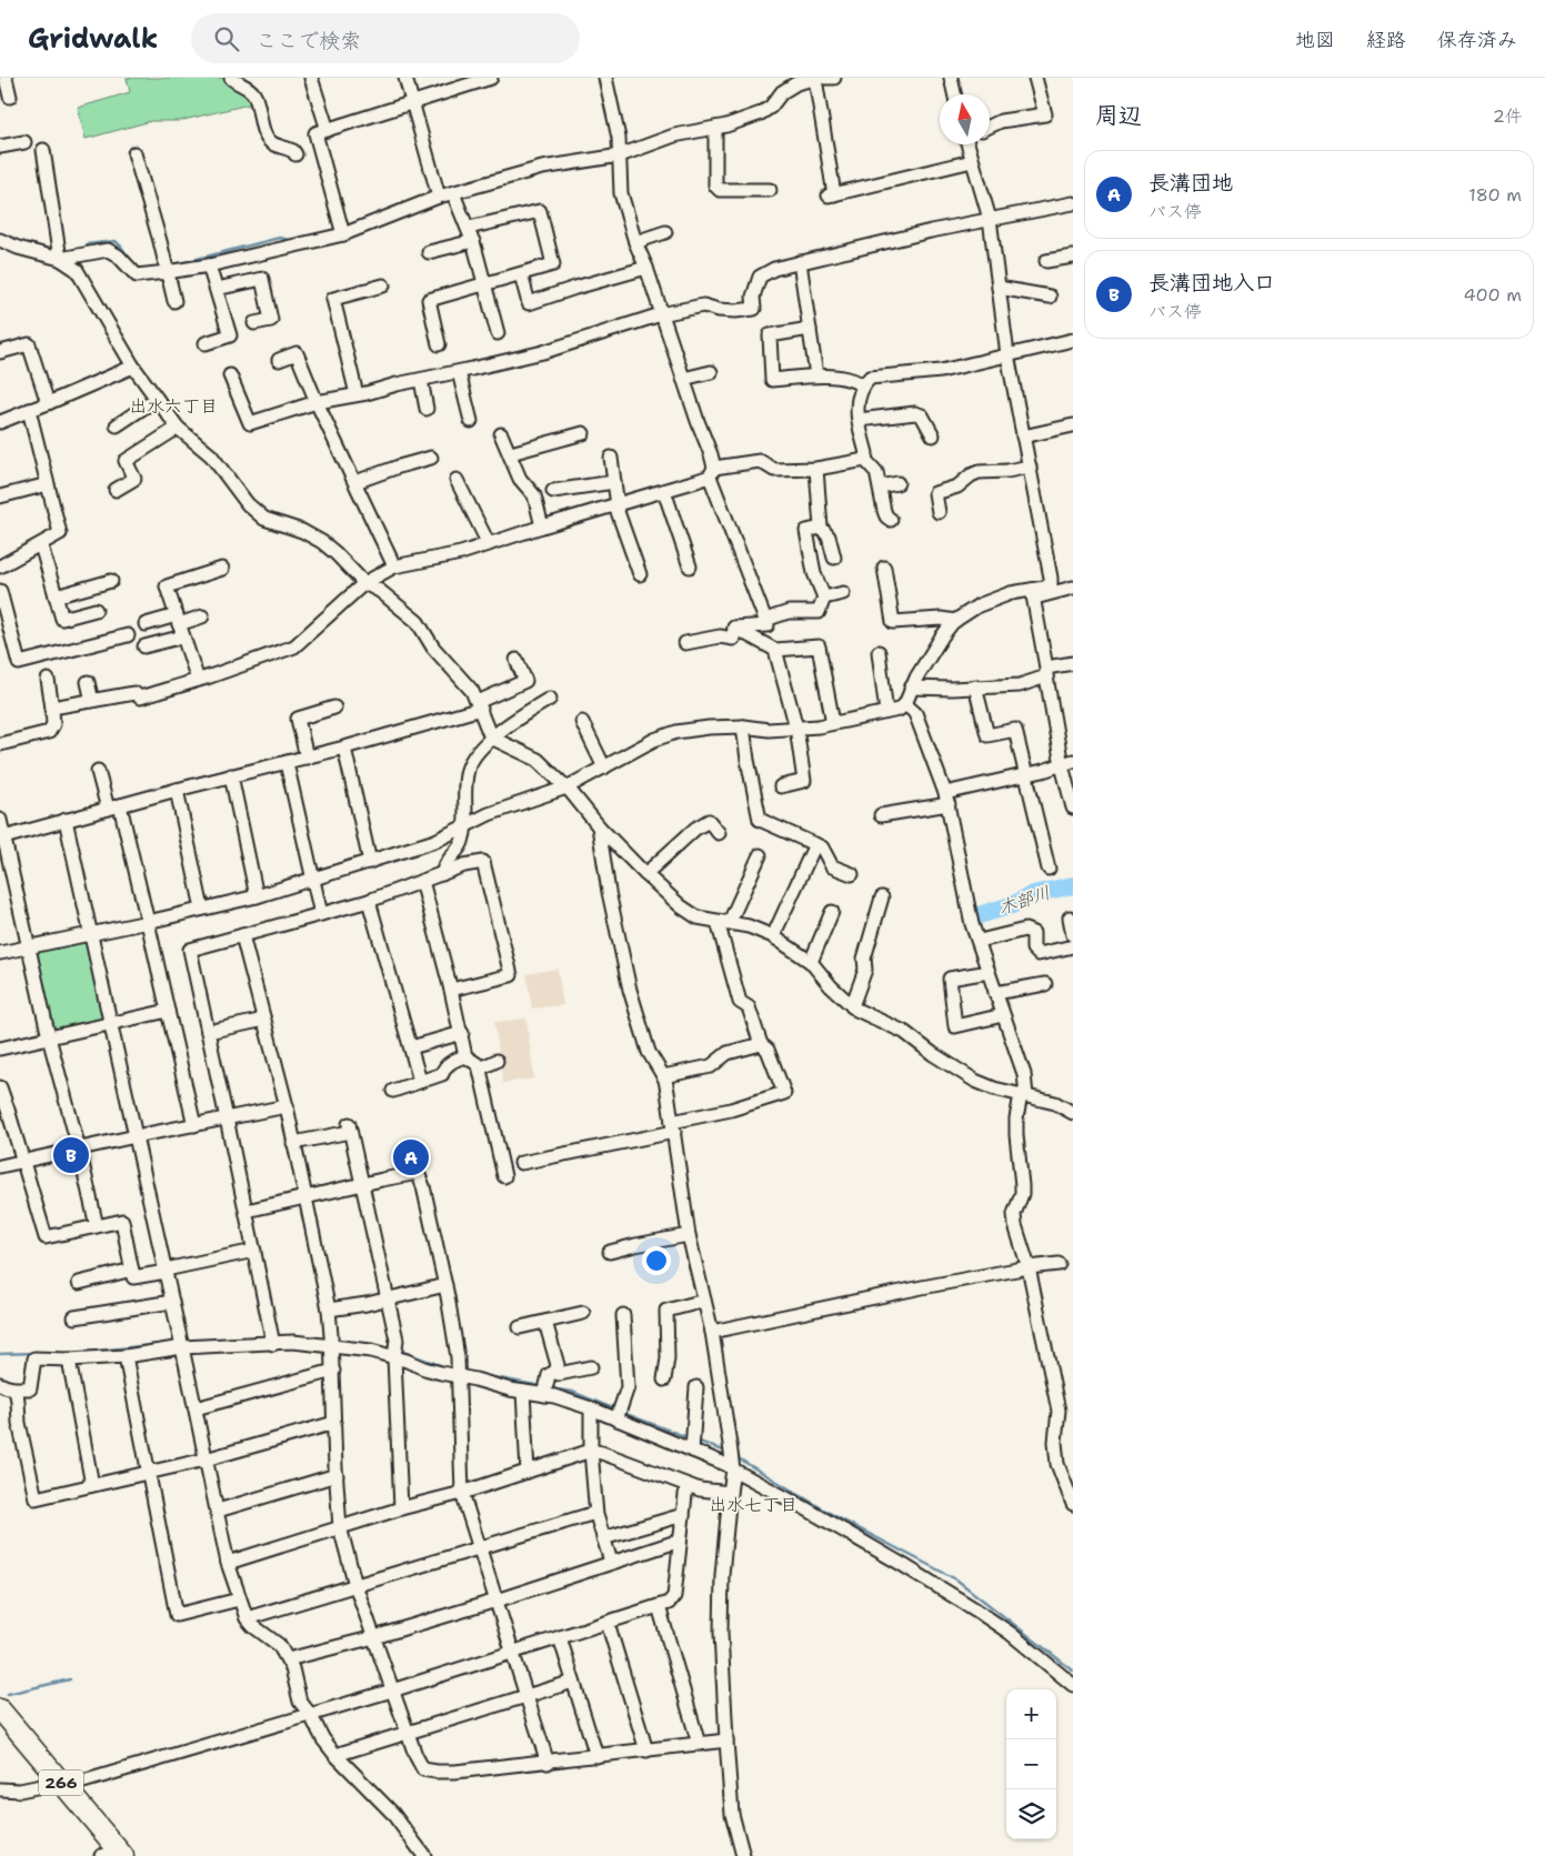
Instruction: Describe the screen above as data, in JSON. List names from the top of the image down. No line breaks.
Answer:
{"streets":{"highway":["266"]},"districts":["出水六丁目","出水七丁目"],"water":["木部川"],"north":"top","page":{"header":"Gridwalk","search":"ここで検索","nav":["地図","経路","保存済み"],"heading":["周辺","2件"],"list":[{"mark":"A","name":"長溝団地","note":"バス停","value":"180 m"},{"mark":"B","name":"長溝団地入口","note":"バス停","value":"400 m"}],"pins":["B","A"],"map_buttons":["+","−"]}}
